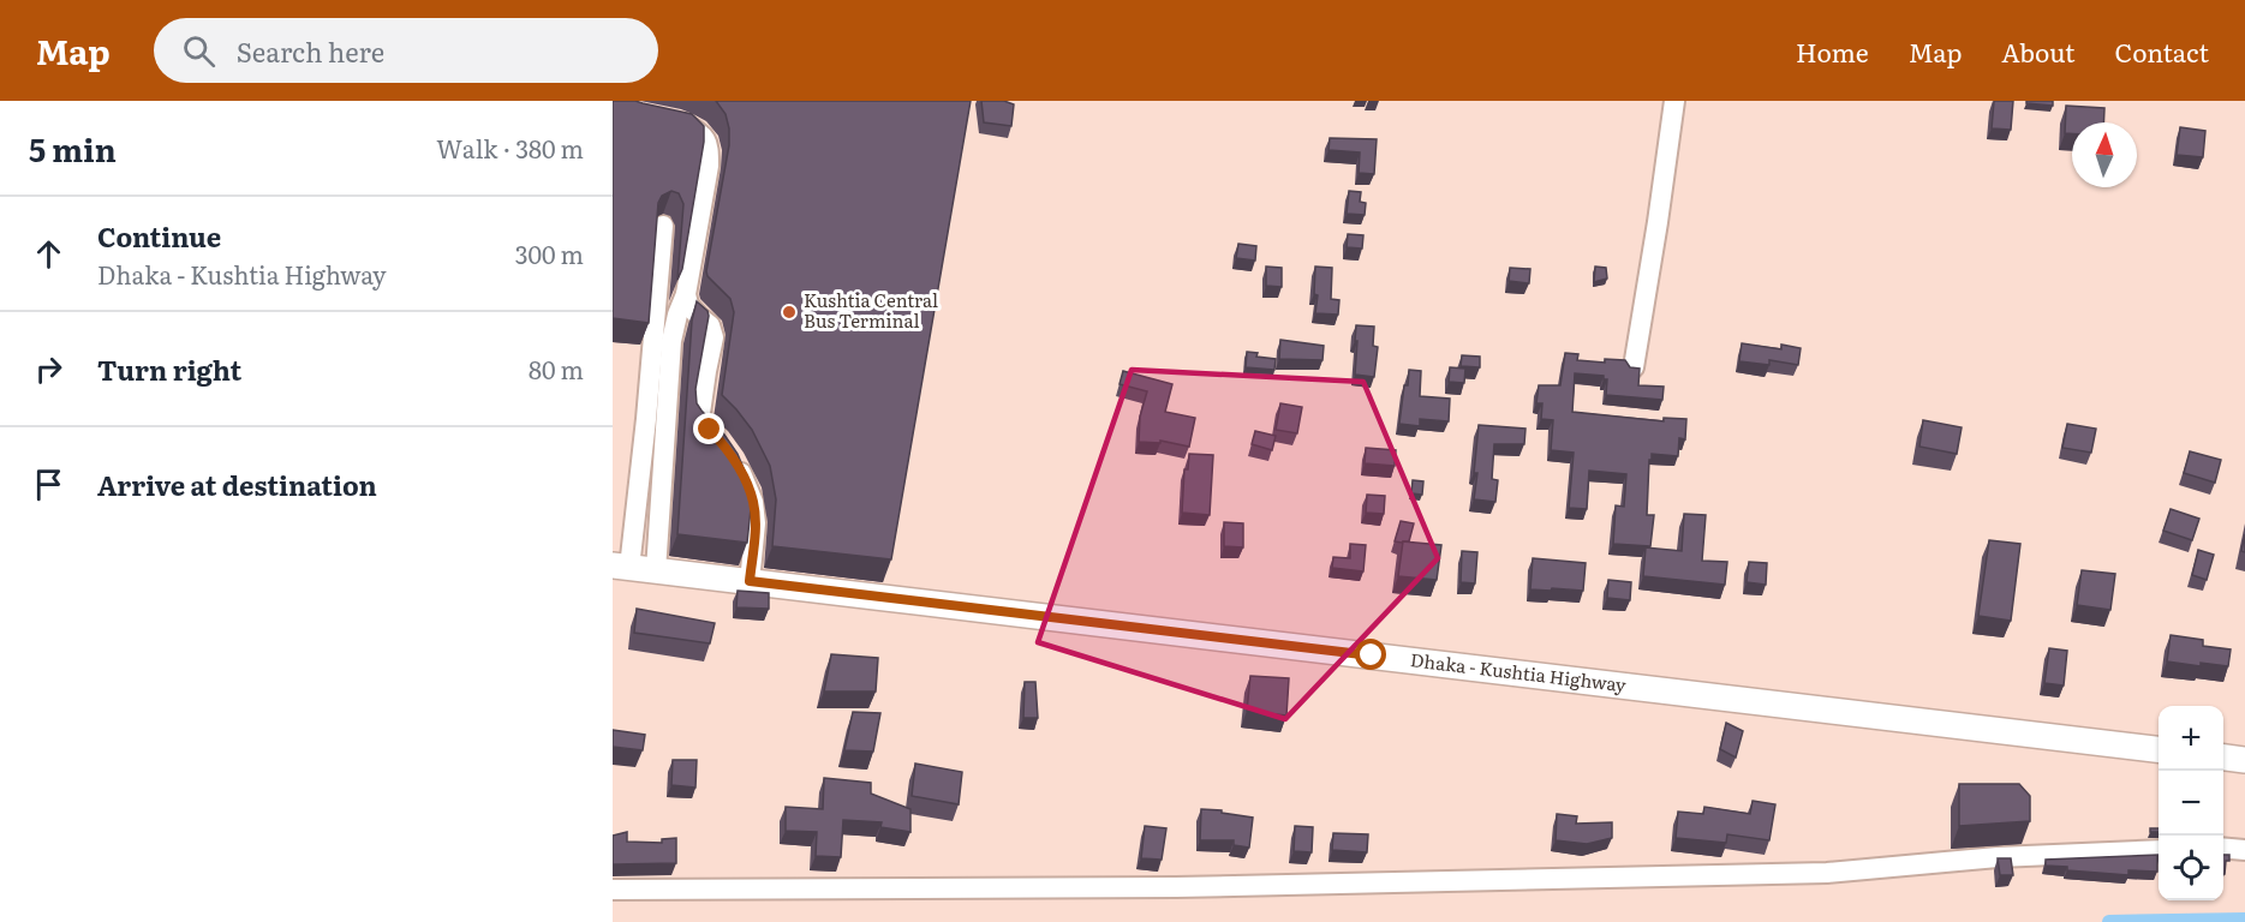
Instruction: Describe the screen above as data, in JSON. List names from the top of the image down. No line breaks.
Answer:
{"streets":{"main road":["Dhaka - Kushtia Highway"]},"places":["Kushtia Central Bus Terminal"],"north":"top","page":{"header":"Map","search":"Search here","nav":["Home","Map","About","Contact"],"heading":["5 min","Walk · 380 m"],"list":[["Continue","Dhaka - Kushtia Highway","300 m"],["Turn right","80 m"],"Arrive at destination"],"map_buttons":["+","−"]}}
